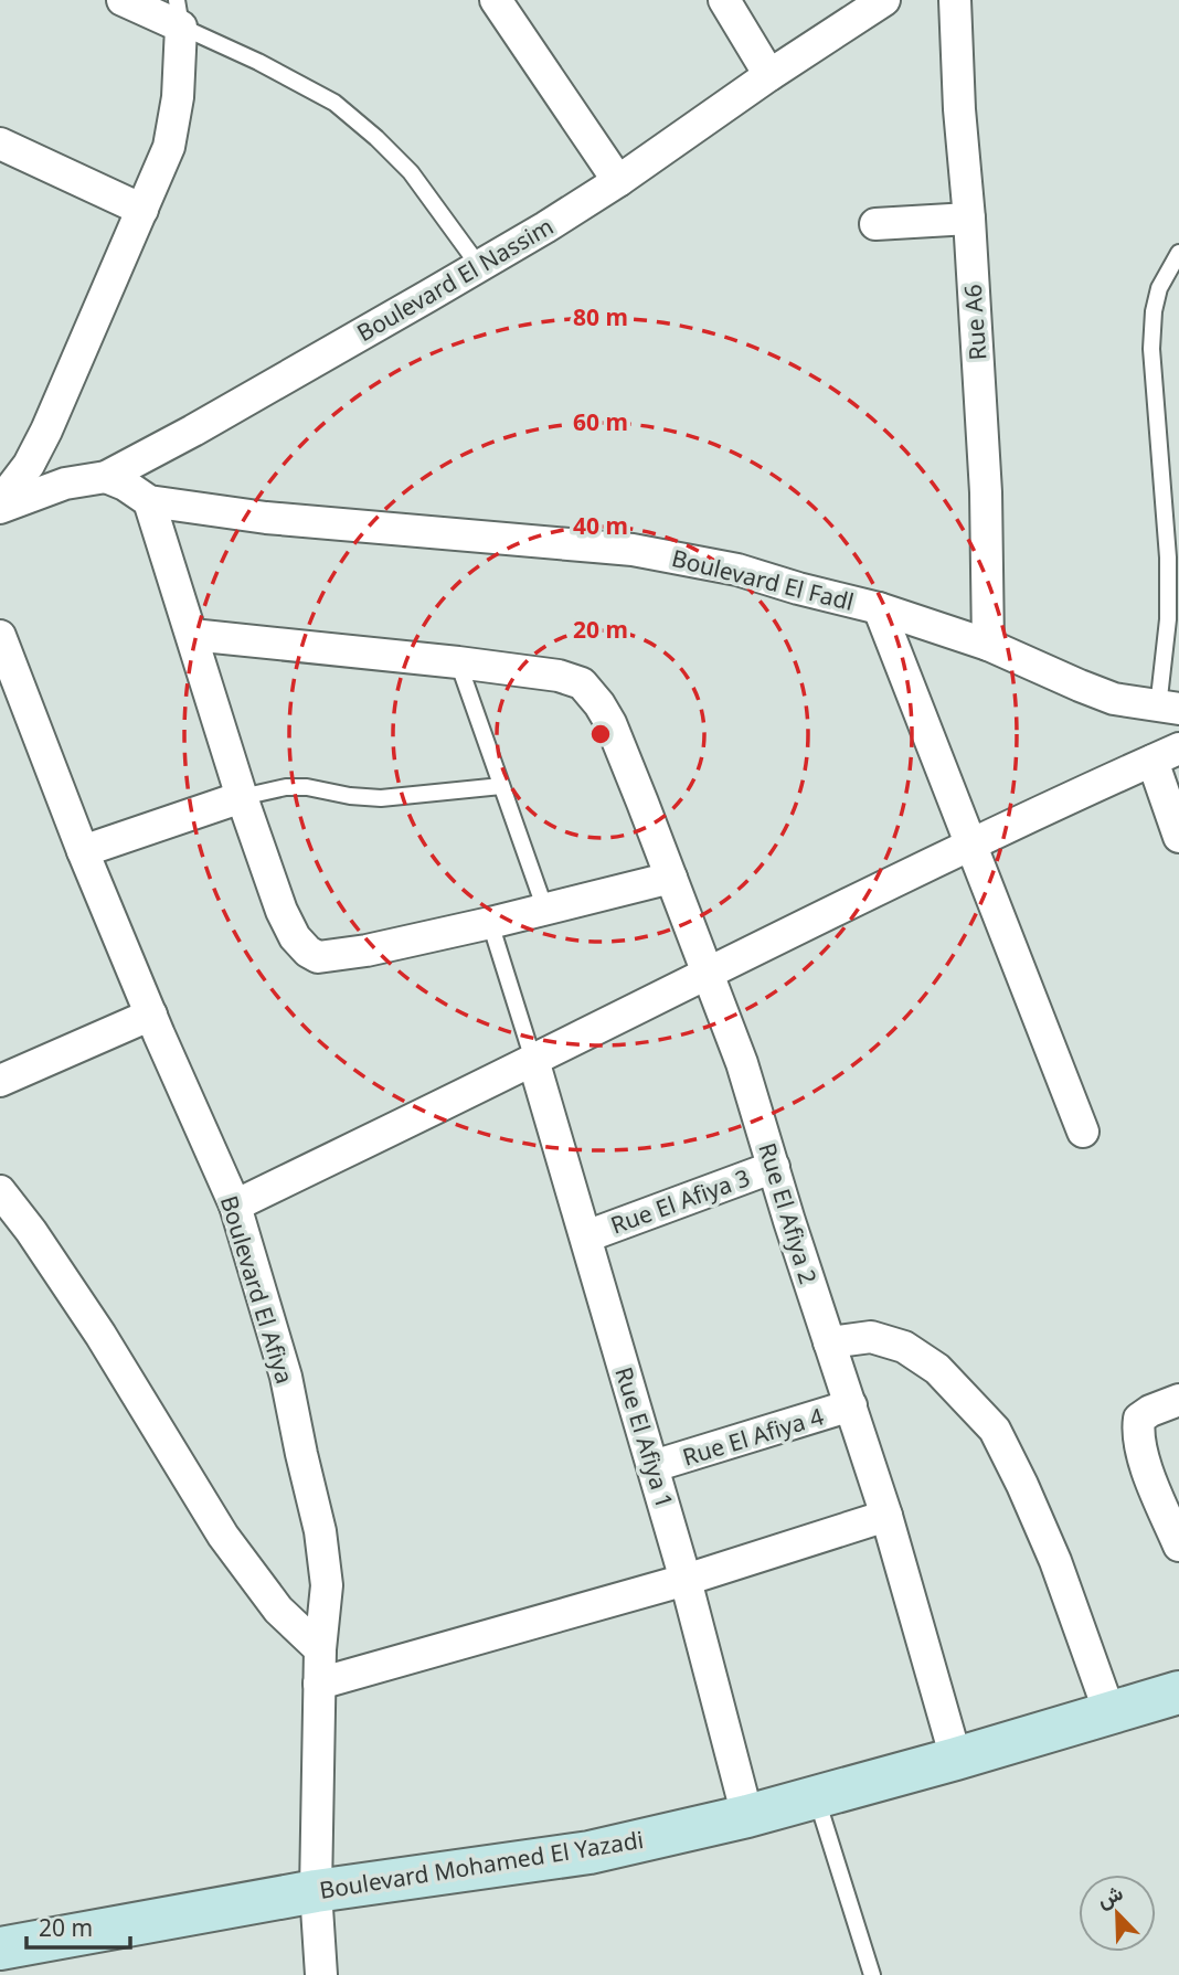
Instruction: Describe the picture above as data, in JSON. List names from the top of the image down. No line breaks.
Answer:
{"streets":{"street":["Boulevard El Nassim","Rue A6","Boulevard El Fadl","Rue El Afiya 3","Rue El Afiya 2","Boulevard El Afiya","Rue El Afiya 4","Rue El Afiya 1","Boulevard Mohamed El Yazadi"]},"crossings":[["Boulevard El Nassim","Boulevard El Fadl"],["Rue A6","Boulevard El Fadl"],["Rue El Afiya 3","Rue El Afiya 2"],["Rue El Afiya 3","Rue El Afiya 1"],["Rue El Afiya 2","Rue El Afiya 4"],["Rue El Afiya 2","Boulevard Mohamed El Yazadi"],["Boulevard El Afiya","Boulevard Mohamed El Yazadi"],["Rue El Afiya 4","Rue El Afiya 1"],["Rue El Afiya 1","Boulevard Mohamed El Yazadi"]],"scale_bar":"20 m","north":"top left","rings":["80 m","60 m","40 m","20 m"]}
